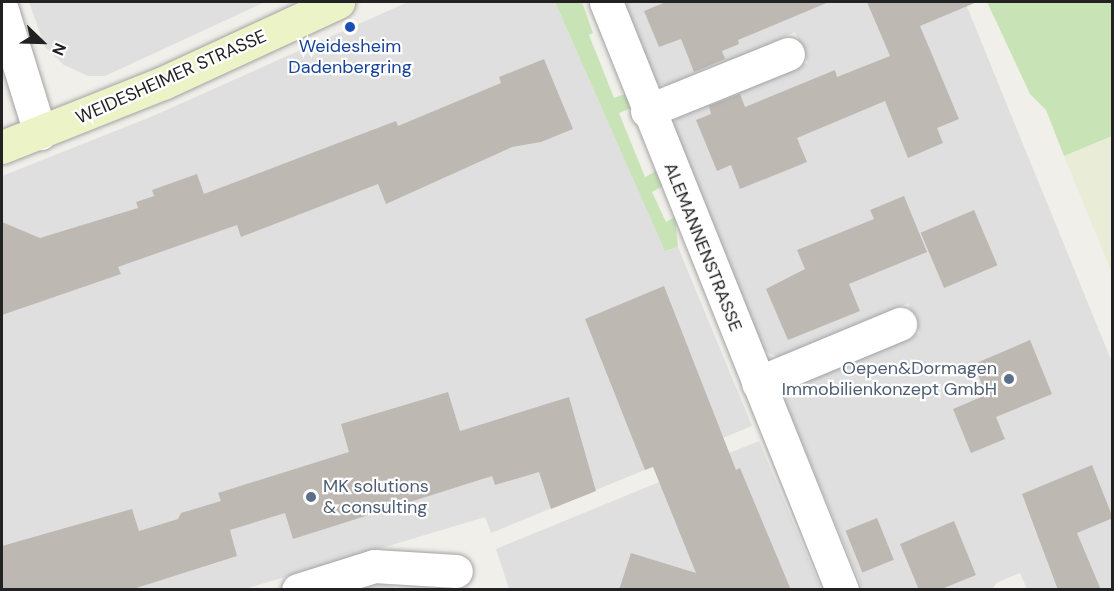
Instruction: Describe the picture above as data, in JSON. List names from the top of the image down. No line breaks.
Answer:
{"streets":{"street":["WEIDESHEIMER STRASSE","ALEMANNENSTRASSE"]},"places":["Weidesheim Dadenbergring","Oepen&Dormagen Immobilienkonzept GmbH","MK solutions & consulting"],"north":"bottom right"}
